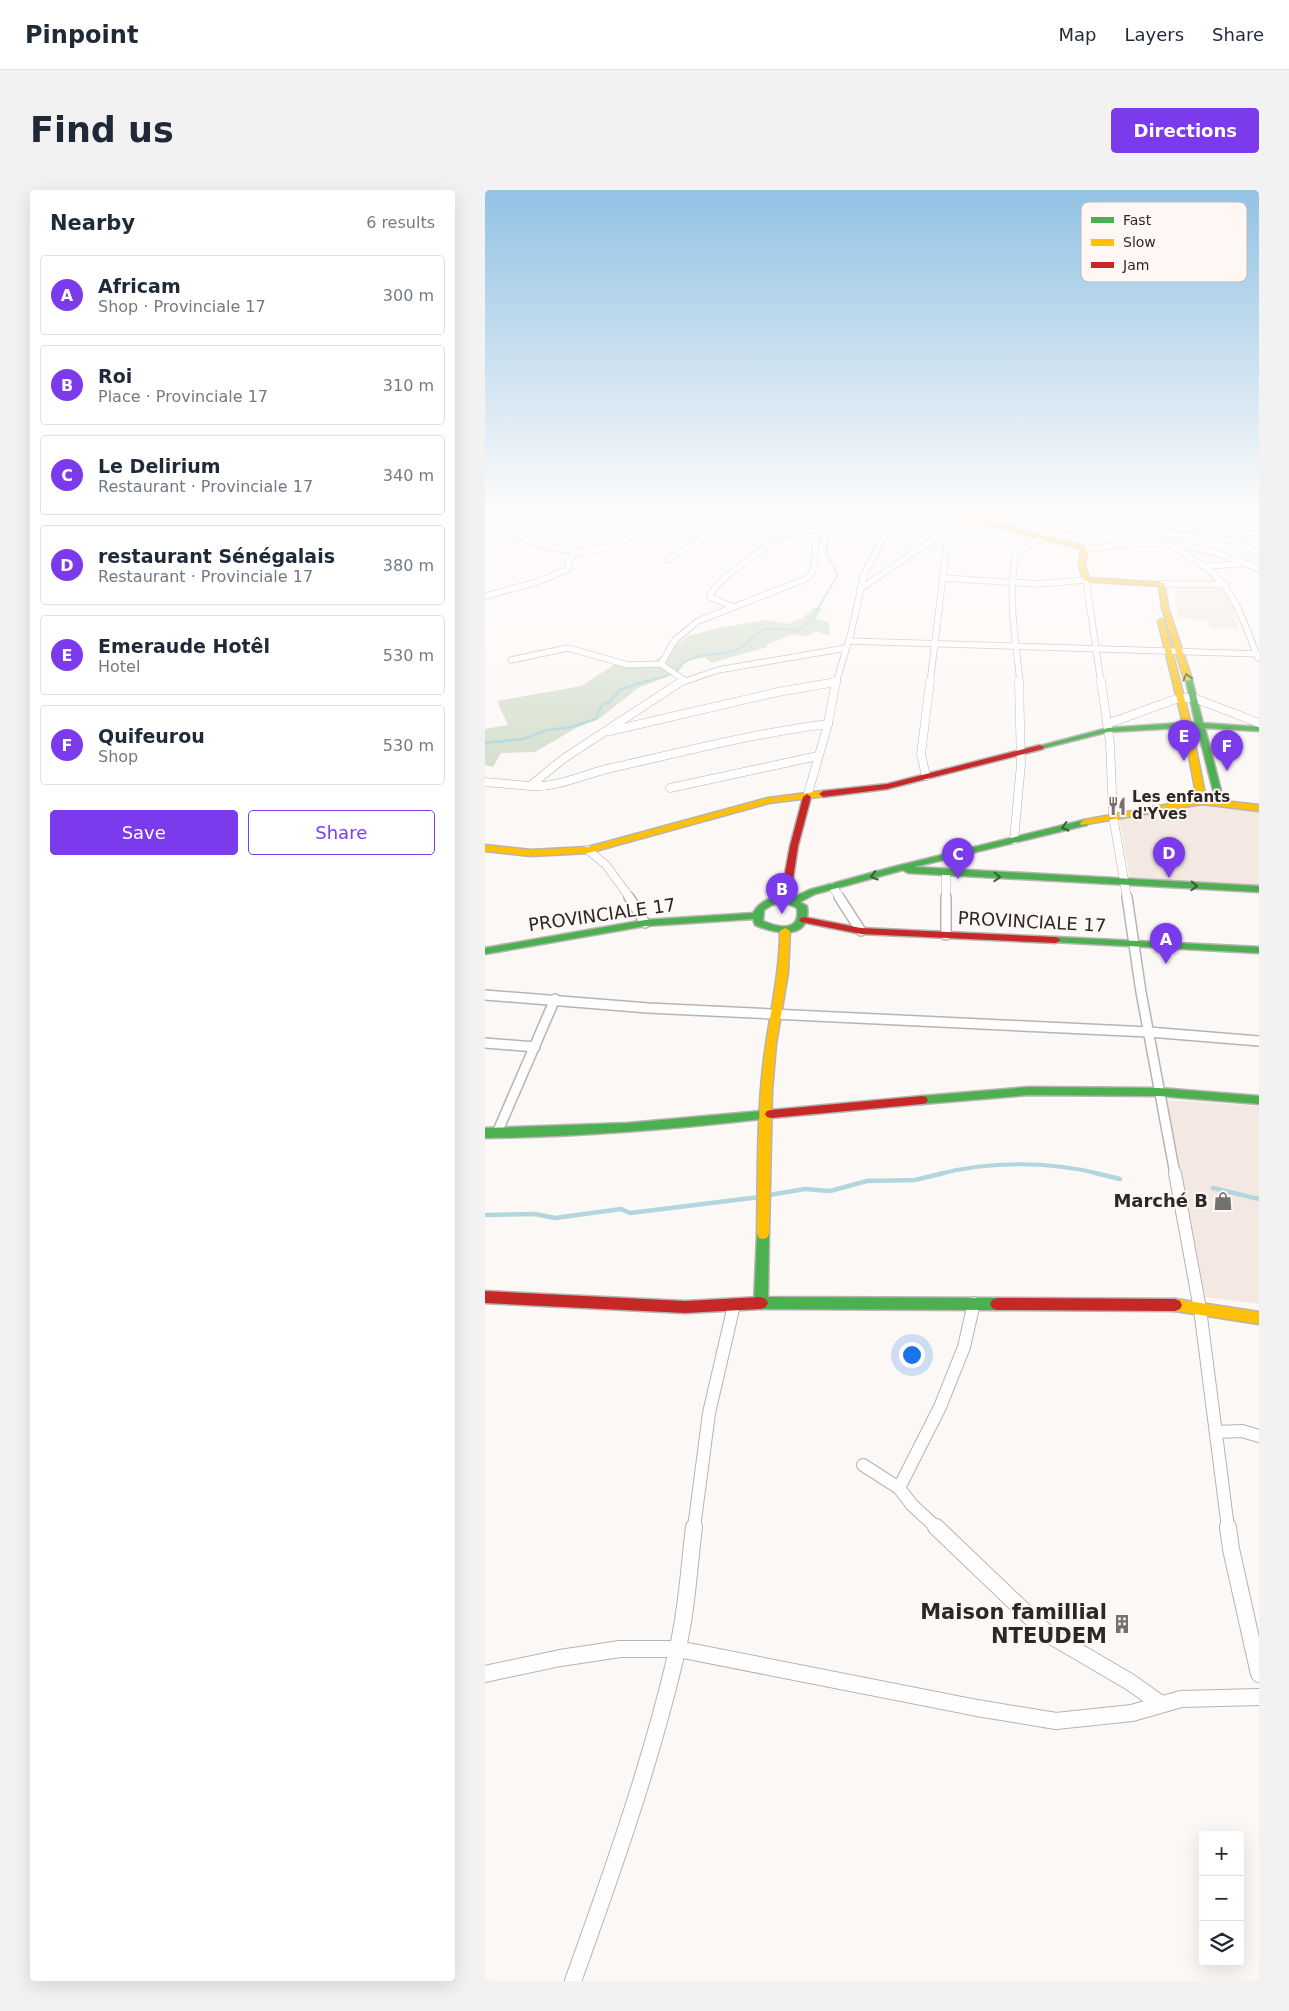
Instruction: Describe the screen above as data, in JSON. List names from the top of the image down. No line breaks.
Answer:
{"streets":{"street":["PROVINCIALE 17"]},"places":{"restaurant":["Les enfants d'Yves"],"shop":["Marché B"],"building":["Maison famillial NTEUDEM"]},"legend":["Fast","Slow","Jam"],"page":{"header":"Pinpoint","nav":["Map","Layers","Share"],"buttons":["Directions",["Save","Share"]],"title":"Find us","heading":["Nearby","6 results"],"list":[{"mark":"A","name":"Africam","note":"Shop · Provinciale 17","value":"300 m"},{"mark":"B","name":"Roi","note":"Place · Provinciale 17","value":"310 m"},{"mark":"C","name":"Le Delirium","note":"Restaurant · Provinciale 17","value":"340 m"},{"mark":"D","name":"restaurant Sénégalais","note":"Restaurant · Provinciale 17","value":"380 m"},{"mark":"E","name":"Emeraude Hotêl","note":"Hotel","value":"530 m"},{"mark":"F","name":"Quifeurou","note":"Shop","value":"530 m"}],"pins":["E","F","D","C","B","A"],"map_buttons":["+","−"]}}
